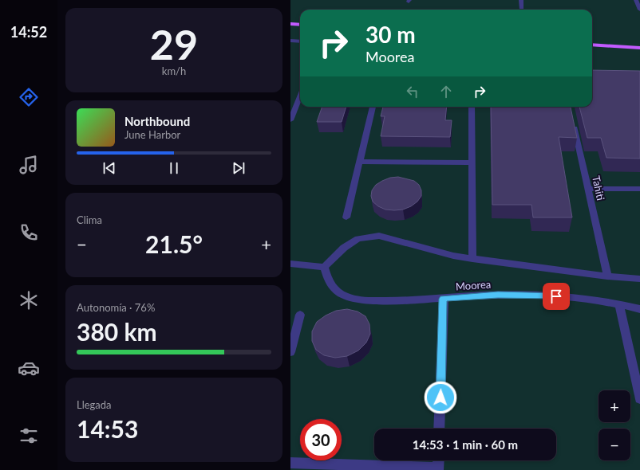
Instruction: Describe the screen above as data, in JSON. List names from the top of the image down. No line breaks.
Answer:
{"streets":{"street":["Tahiti","Moorea"]},"page":{"tabs":"14:52","tile":[["29","km/h"],"Clima",["Autonomía · 76%","380 km"],["Llegada","14:53"]],"turn":["30 m","Moorea"],"song":["Northbound","June Harbor"],"heat":["−","21.5°","+"],"map_buttons":["+","−"],"limit":"30","trip":"14:53 · 1 min · 60 m"}}
